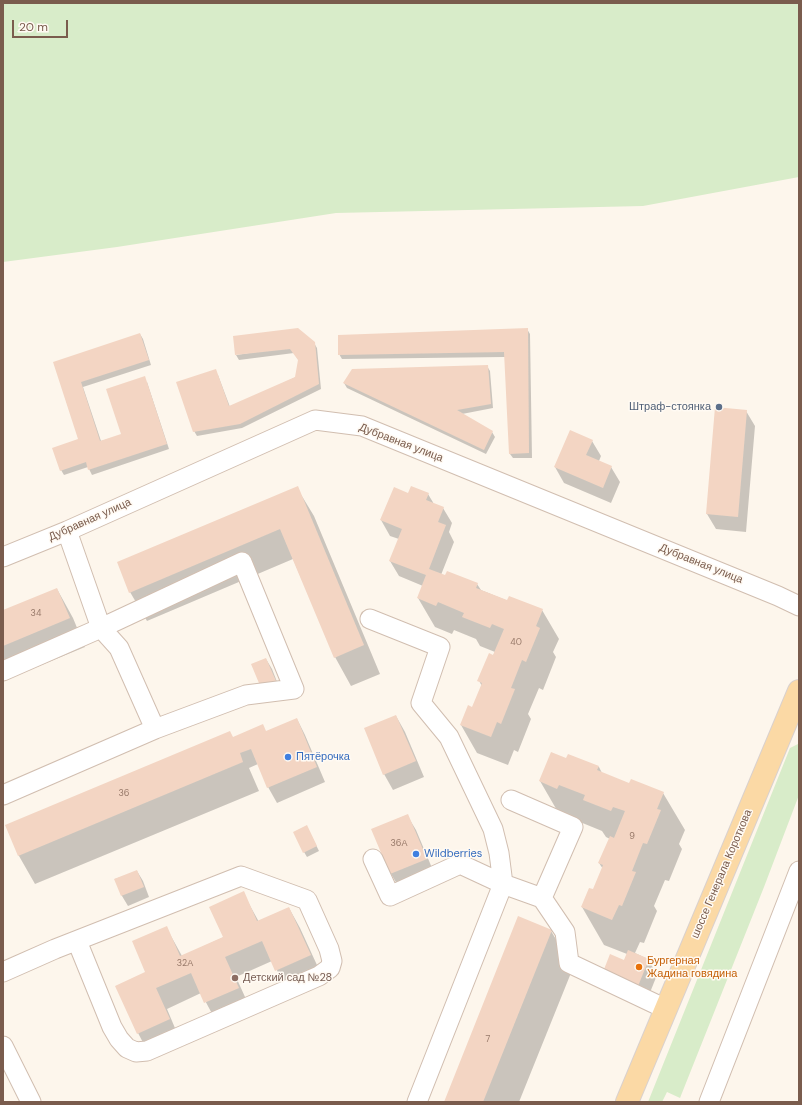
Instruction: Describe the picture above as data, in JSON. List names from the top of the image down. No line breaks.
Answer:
{"streets":{"main road":["шоссе Генерала Короткова"],"street":["Дубравная улица"]},"places":["Штраф-стоянка","Пятёрочка","Wildberries","Бургерная Жадина говядина","Детский сад №28"],"house_numbers":["34","40","36","9","36А","32А","7"],"scale_bar":"20 m"}
